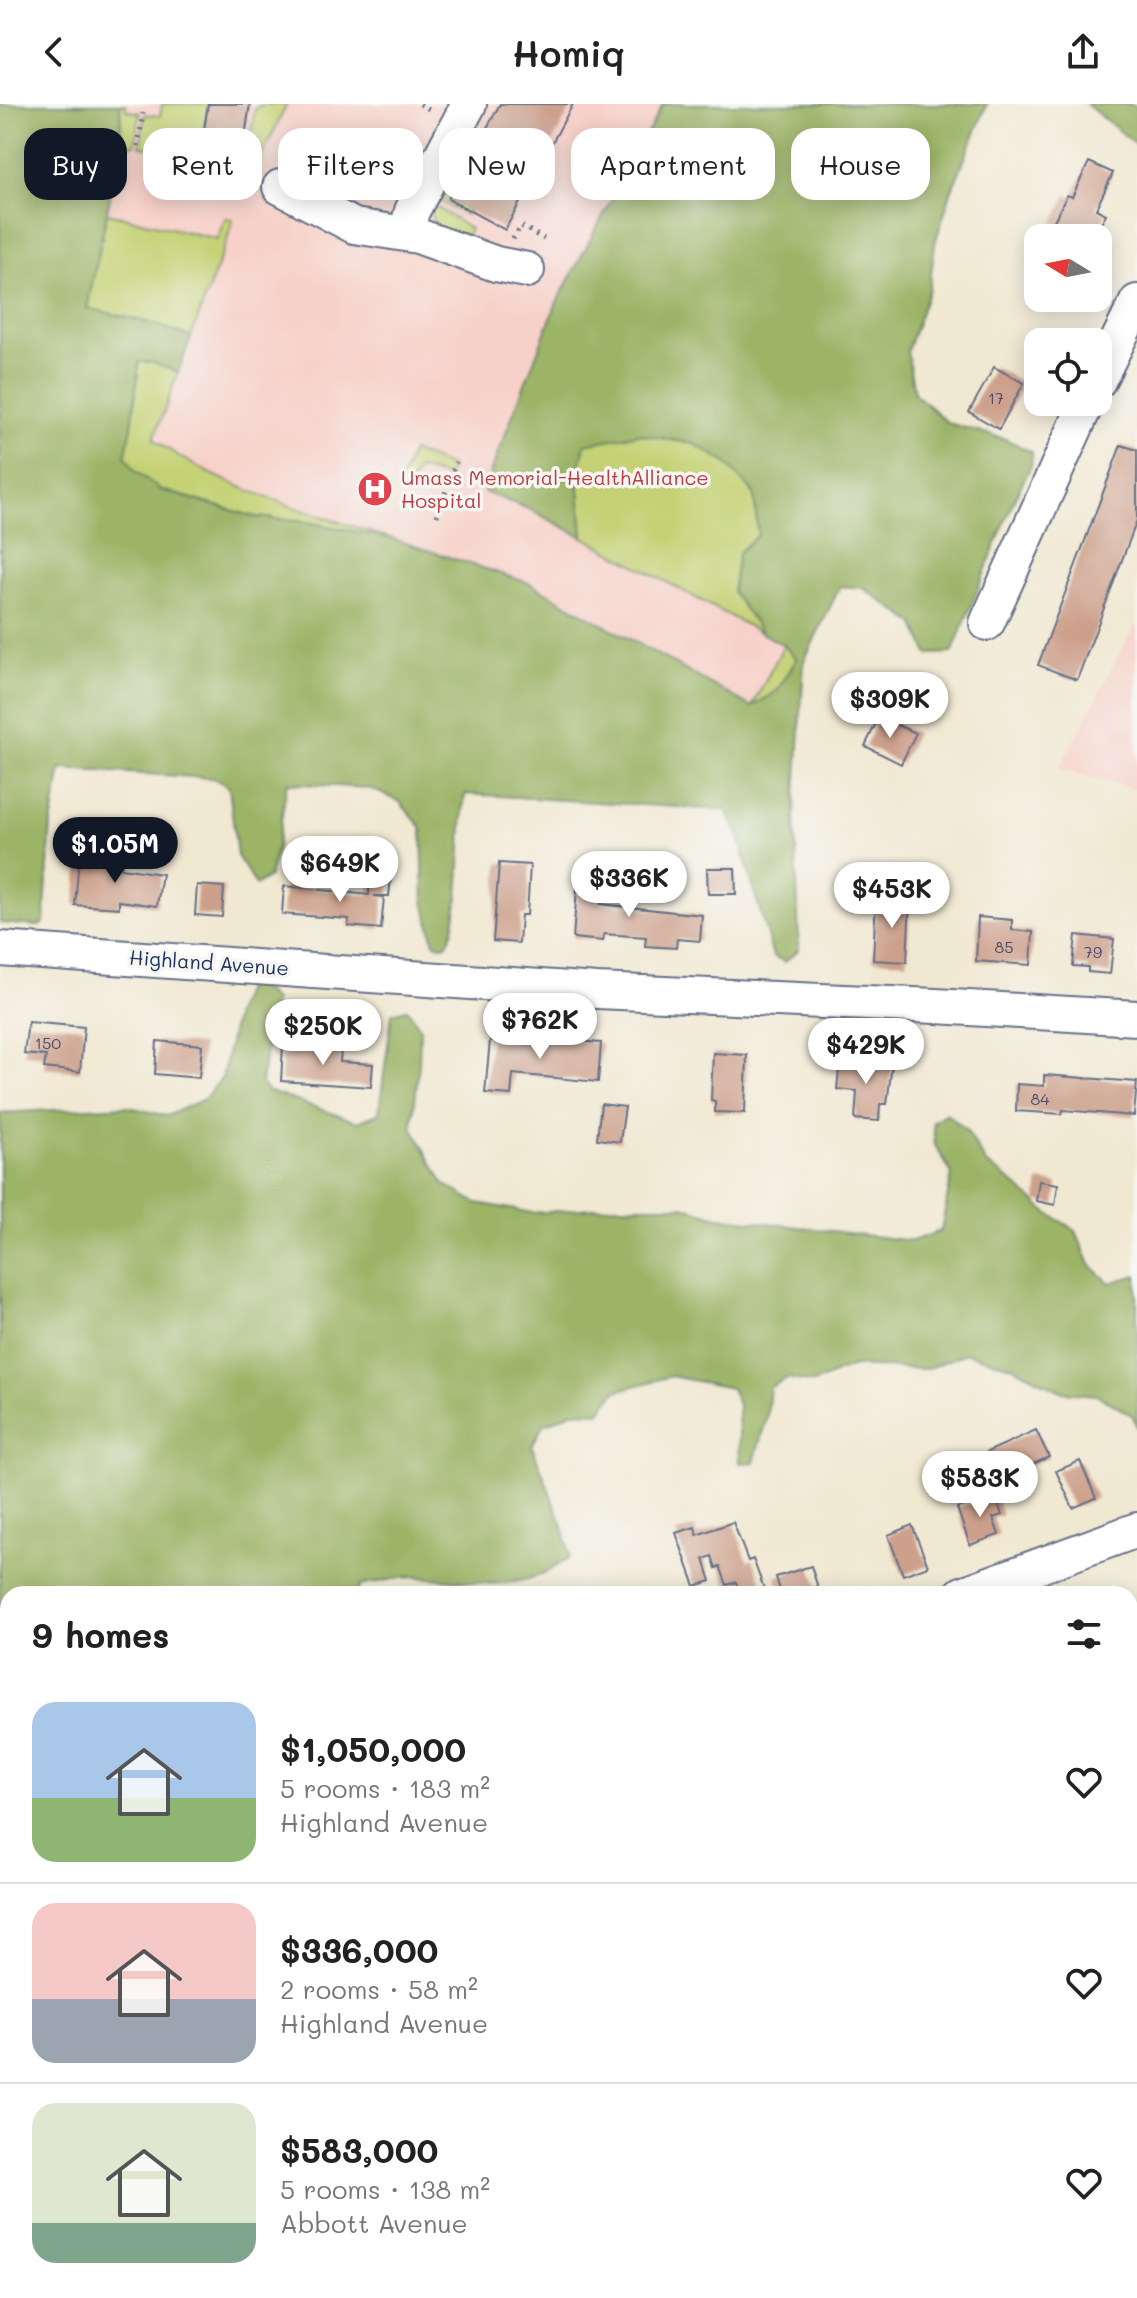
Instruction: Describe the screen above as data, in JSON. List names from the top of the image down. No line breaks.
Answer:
{"streets":{"street":["Highland Avenue"]},"places":{"hospital":["Umass Memorial-HealthAlliance Hospital"]},"house_numbers":["17","85","79","150","84"],"north":"left","page":{"header":"Homiq","chip":["Buy","Rent","Filters","New","Apartment","House"],"price":["$309K","$1.05M","$649K","$336K","$453K","$762K","$250K","$429K","$583K"],"heading":"9 homes","list":[{"name":"$1,050,000","note":"5 rooms · 183 m² · Highland Avenue"},{"name":"$336,000","note":"2 rooms · 58 m² · Highland Avenue"},{"name":"$583,000","note":"5 rooms · 138 m² · Abbott Avenue"}]}}
